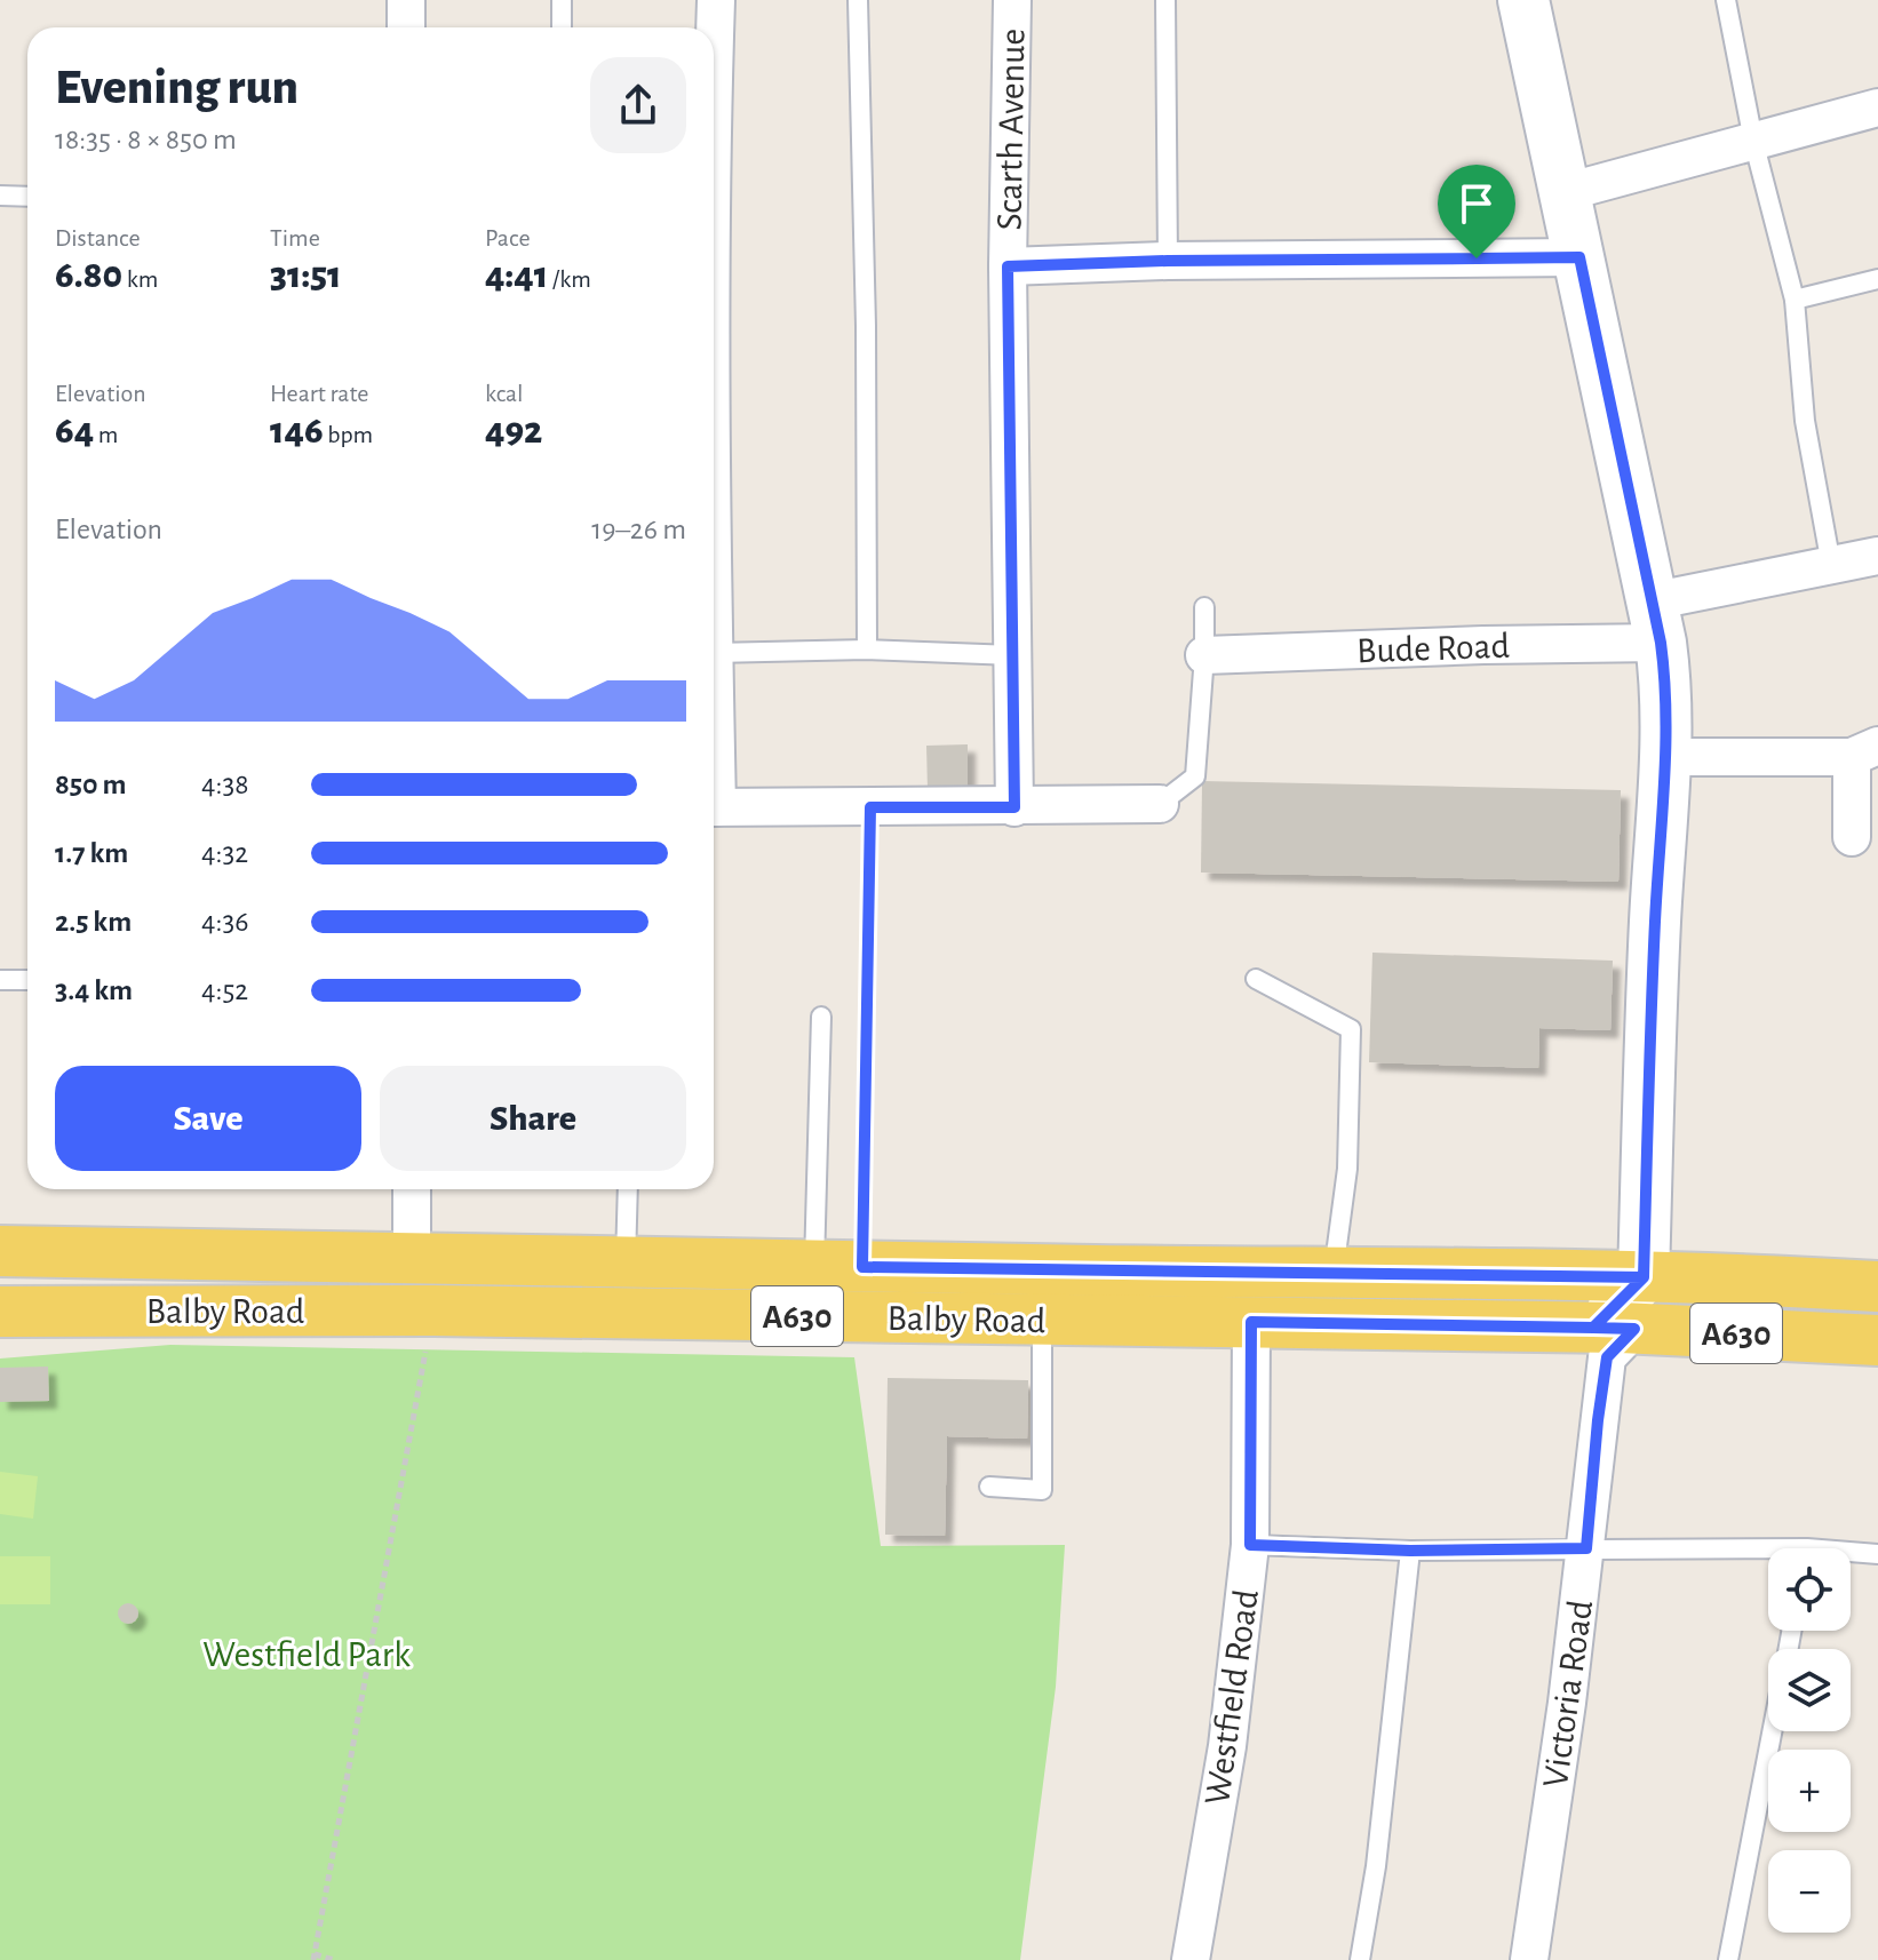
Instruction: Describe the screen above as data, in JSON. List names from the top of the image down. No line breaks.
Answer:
{"streets":{"main road":["Balby Road","A630"],"street":["Scarth Avenue","Bude Road","Victoria Road","Westfield Road"]},"crossings":[["Balby Road","Victoria Road"],["Balby Road","Westfield Road"]],"parks":["Westfield Park"],"page":{"heading":["Evening run","18:35 · 8 × 850 m"],"stats":[["Distance","6.80 km"],["Time","31:51"],["Pace","4:41 /km"],["Elevation","64 m"],["Heart rate","146 bpm"],["kcal","492"]],"chart":["Elevation","19–26 m"],"list":[{"name":"850 m","note":"4:38"},{"name":"1.7 km","note":"4:32"},{"name":"2.5 km","note":"4:36"},{"name":"3.4 km","note":"4:52"}],"buttons":["Save","Share"],"map_buttons":["+","−"]}}
